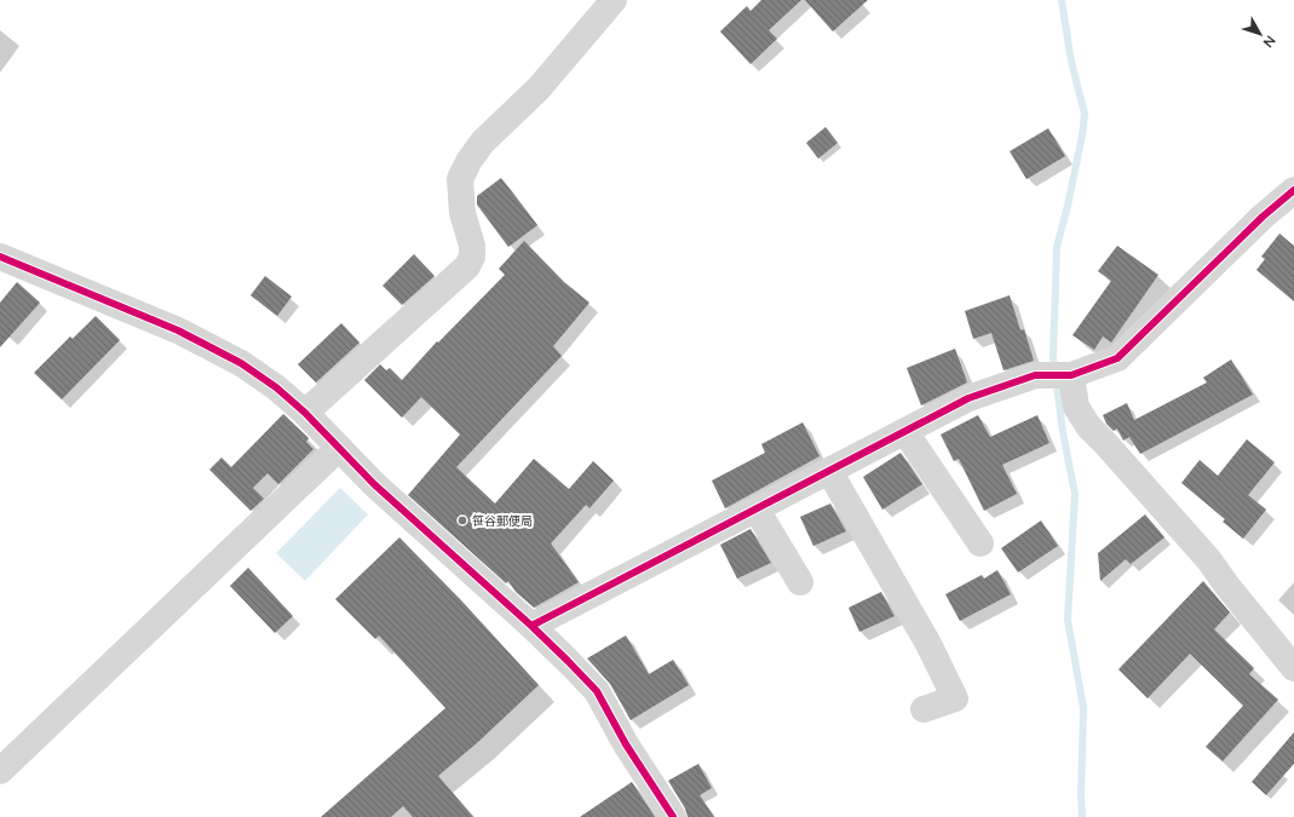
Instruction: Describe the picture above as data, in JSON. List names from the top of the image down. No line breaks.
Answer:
{"places":["笹谷郵便局"],"north":"bottom right"}
